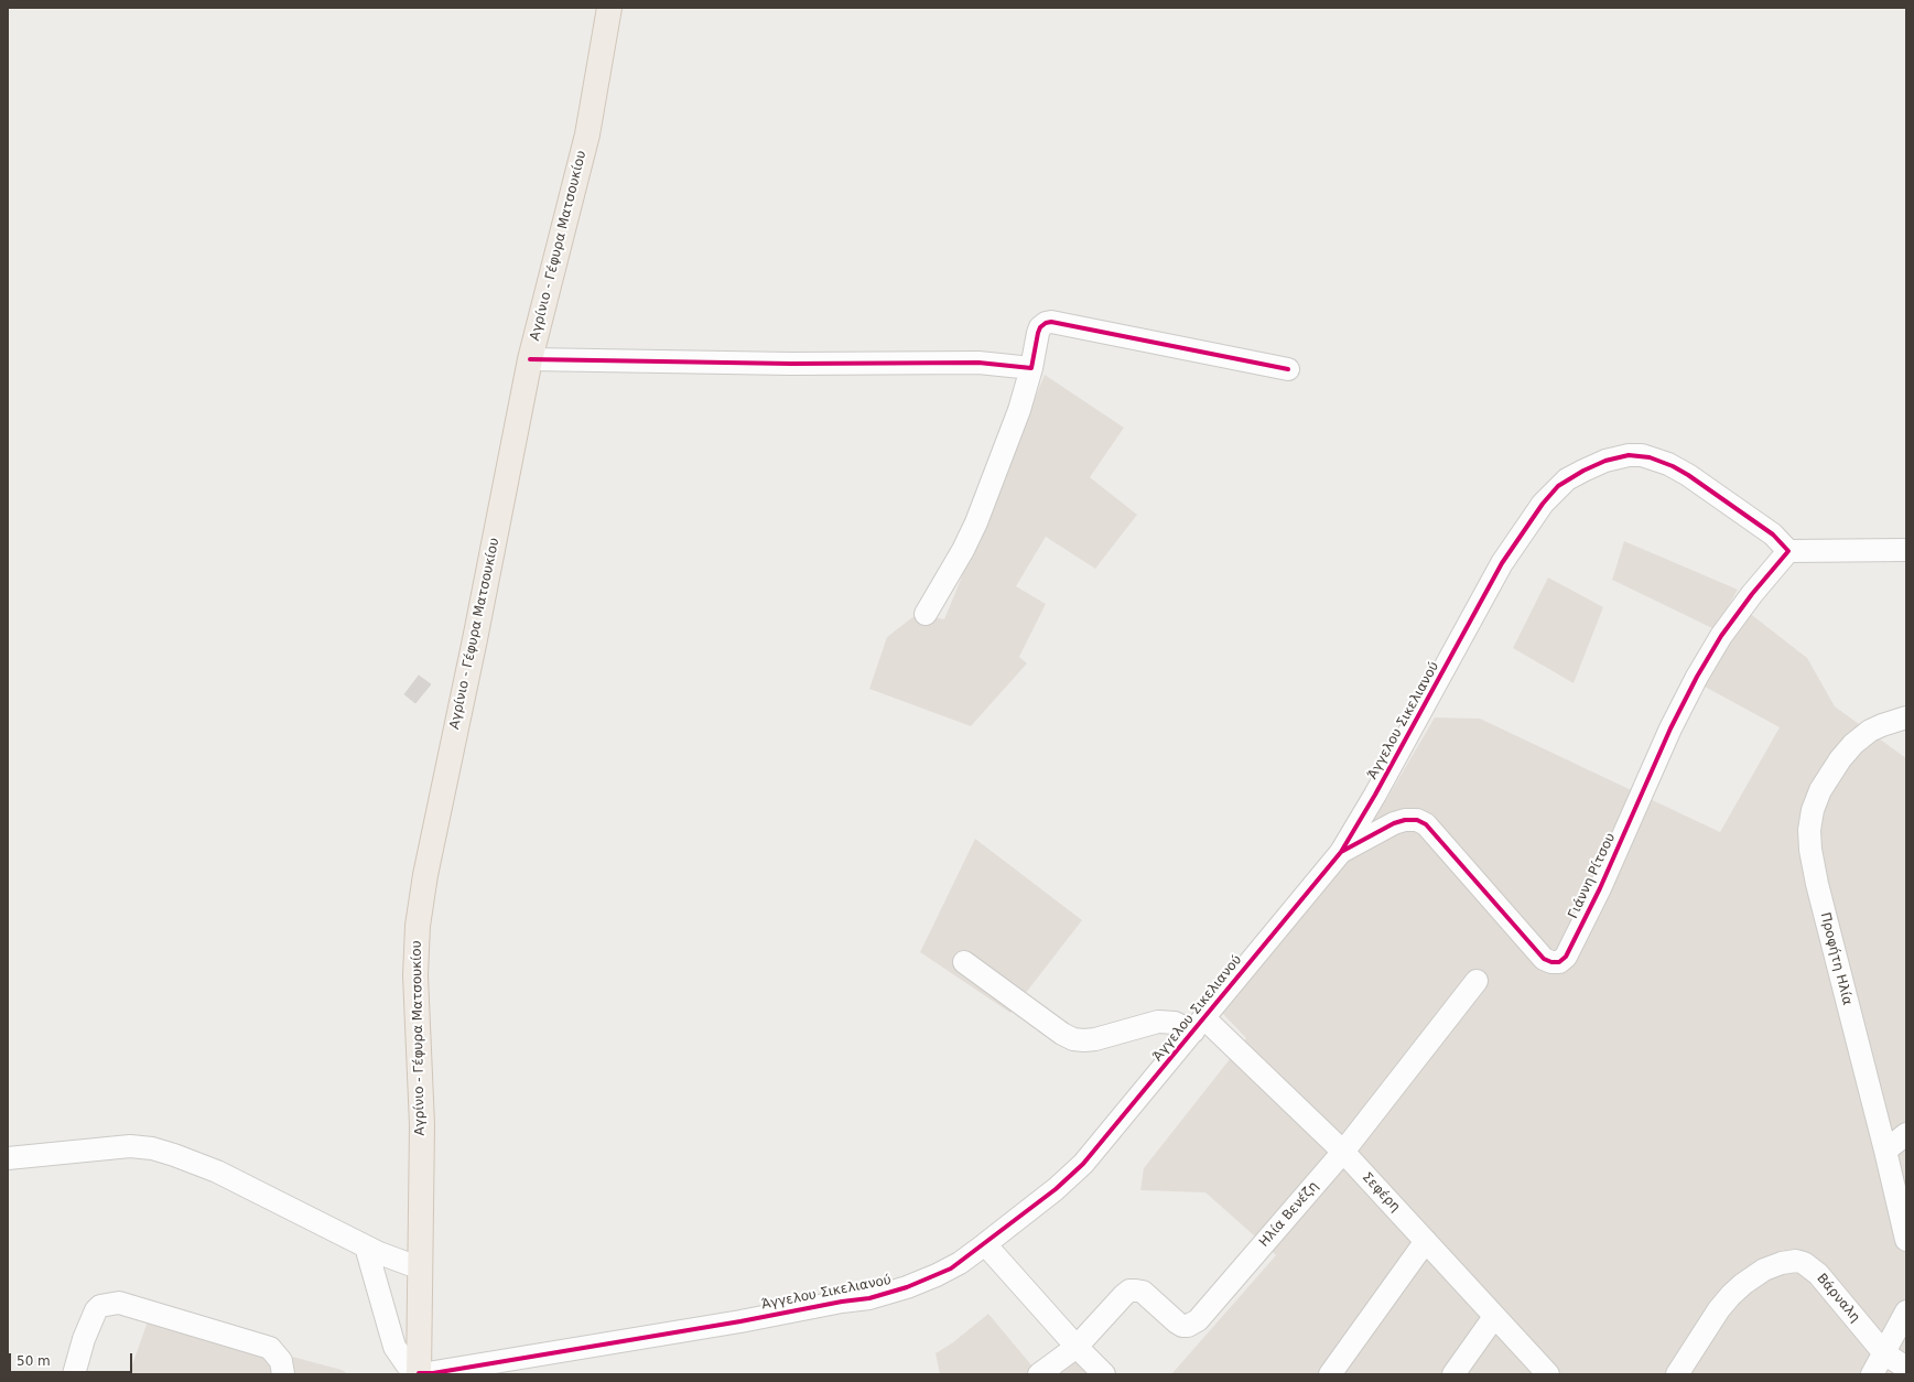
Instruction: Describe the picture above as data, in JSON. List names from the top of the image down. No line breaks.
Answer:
{"streets":{"main road":["Αγρίνιο - Γέφυρα Ματσουκίου"],"street":["Άγγελου Σικελιανού","Γιάννη Ρίτσου","Προφήτη Ηλία","Σεφέρη","Ηλία Βενέζη","Βάρναλη"]},"crossings":[["Αγρίνιο - Γέφυρα Ματσουκίου","Άγγελου Σικελιανού"],["Άγγελου Σικελιανού","Γιάννη Ρίτσου"],["Άγγελου Σικελιανού","Σεφέρη"],["Σεφέρη","Ηλία Βενέζη"]],"scale_bar":"50 m"}
